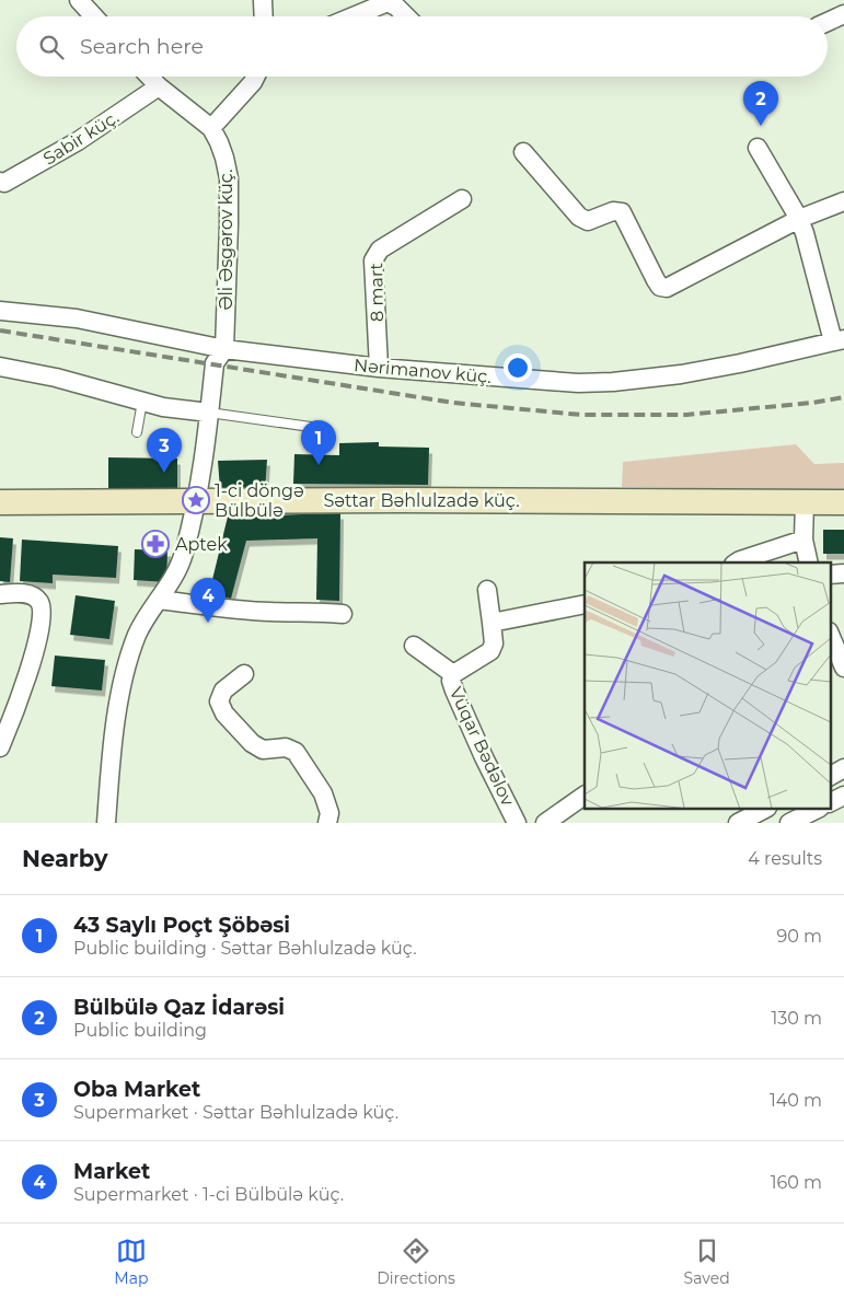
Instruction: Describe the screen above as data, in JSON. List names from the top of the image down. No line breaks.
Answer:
{"streets":{"main road":["Səttar Bəhlulzadə küç."],"street":["Sabir küç.","Əli Əsgərov küç.","8 mart","Nərimanov küç.","Vüqar Bədəlov"]},"crossings":[["Sabir küç.","Əli Əsgərov küç."],["Əli Əsgərov küç.","Nərimanov küç."],["8 mart","Nərimanov küç."]],"places":{"place":["1-ci döngə Bülbülə"],"pharmacy":["Aptek"]},"page":{"search":"Search here","pins":["2","1","3","4"],"heading":["Nearby","4 results"],"list":[{"mark":"1","name":"43 Saylı Poçt Şöbəsi","note":"Public building · Səttar Bəhlulzadə küç.","value":"90 m"},{"mark":"2","name":"Bülbülə Qaz İdarəsi","note":"Public building","value":"130 m"},{"mark":"3","name":"Oba Market","note":"Supermarket · Səttar Bəhlulzadə küç.","value":"140 m"},{"mark":"4","name":"Market","note":"Supermarket · 1-ci Bülbülə küç.","value":"160 m"}],"nav":["Map","Directions","Saved"]}}
